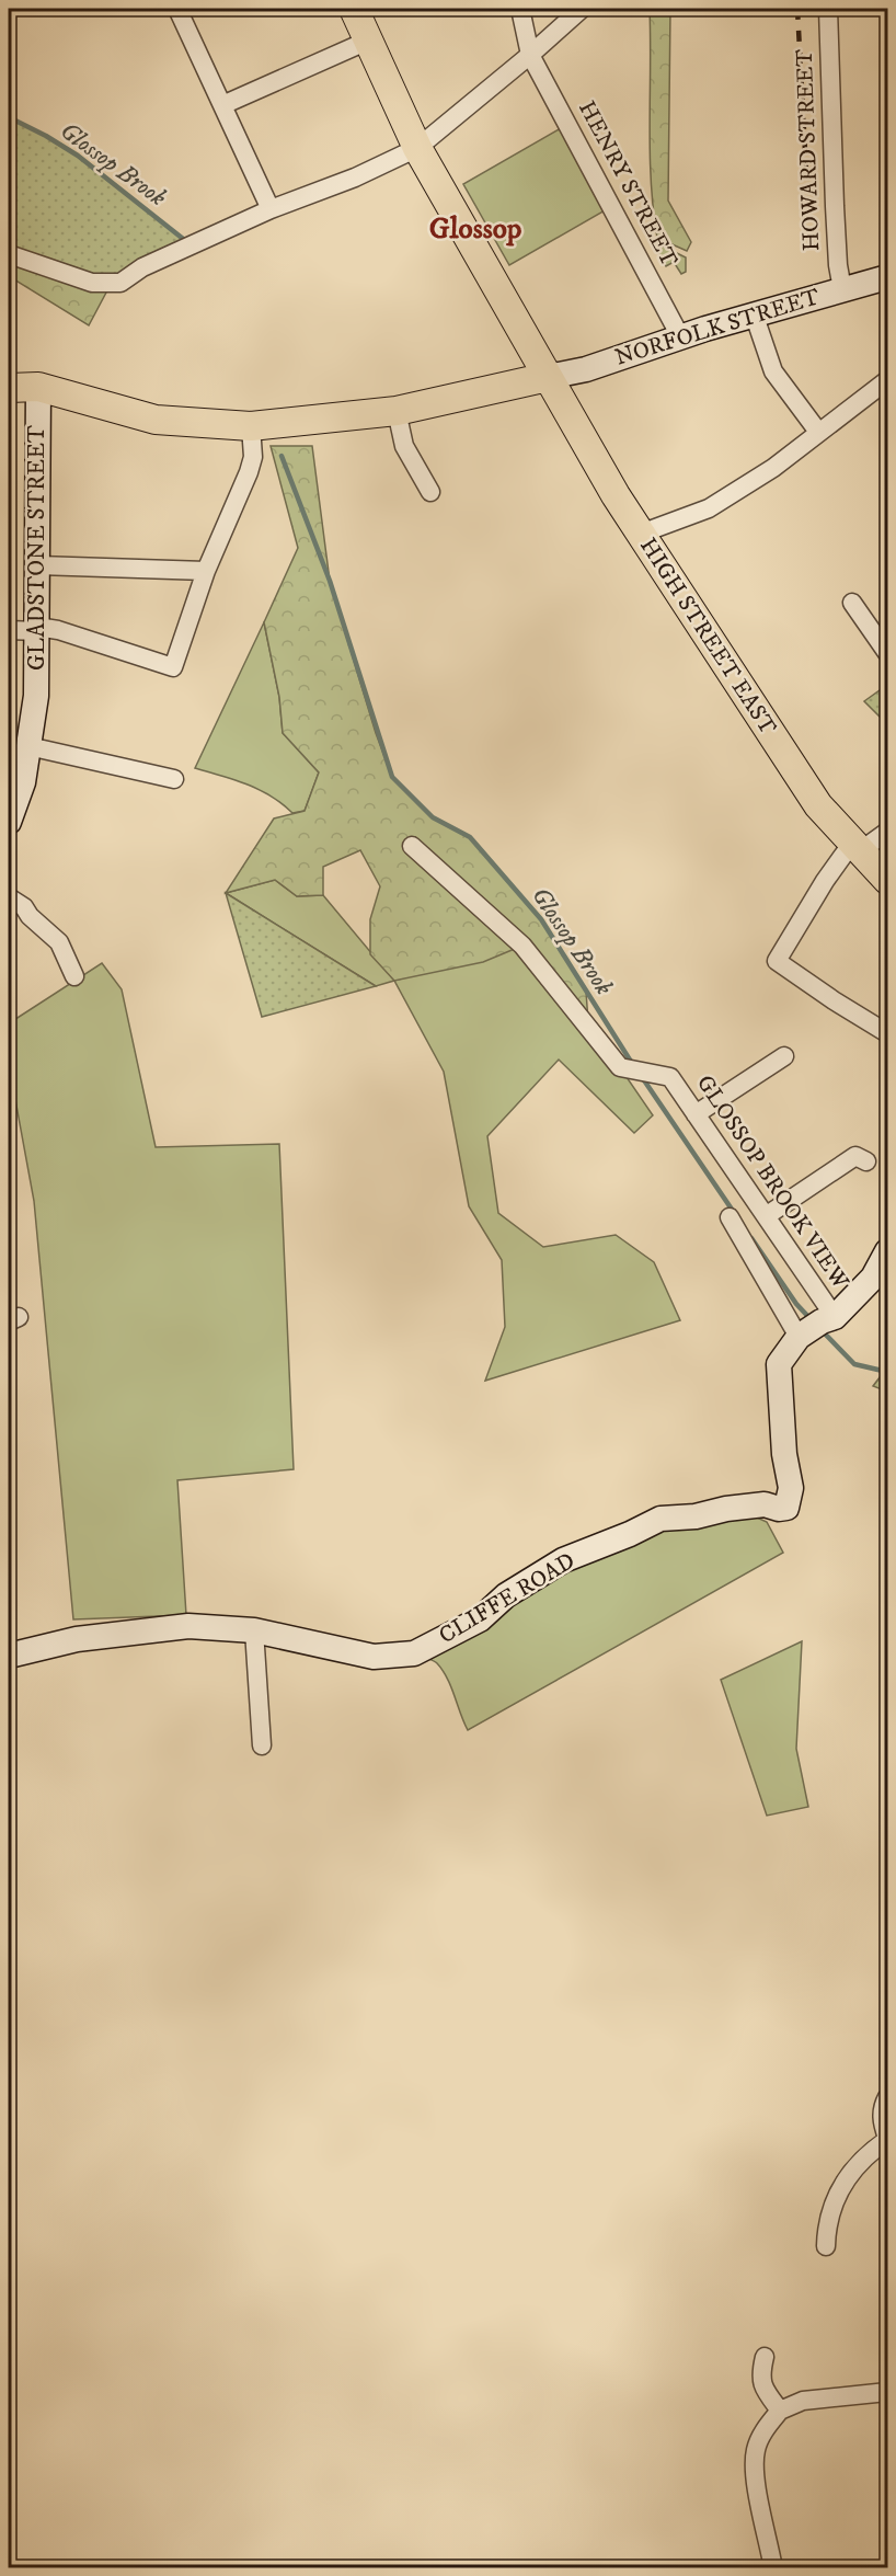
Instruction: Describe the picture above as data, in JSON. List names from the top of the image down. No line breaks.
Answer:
{"streets":{"main road":["HIGH STREET EAST"],"street":["HOWARD STREET","HENRY STREET","NORFOLK STREET","GLADSTONE STREET","GLOSSOP BROOK VIEW","CLIFFE ROAD"]},"crossings":[["HOWARD STREET","NORFOLK STREET"],["HENRY STREET","NORFOLK STREET"],["NORFOLK STREET","HIGH STREET EAST"],["GLOSSOP BROOK VIEW","CLIFFE ROAD"]],"districts":["Glossop"],"water":["Glossop Brook"]}
